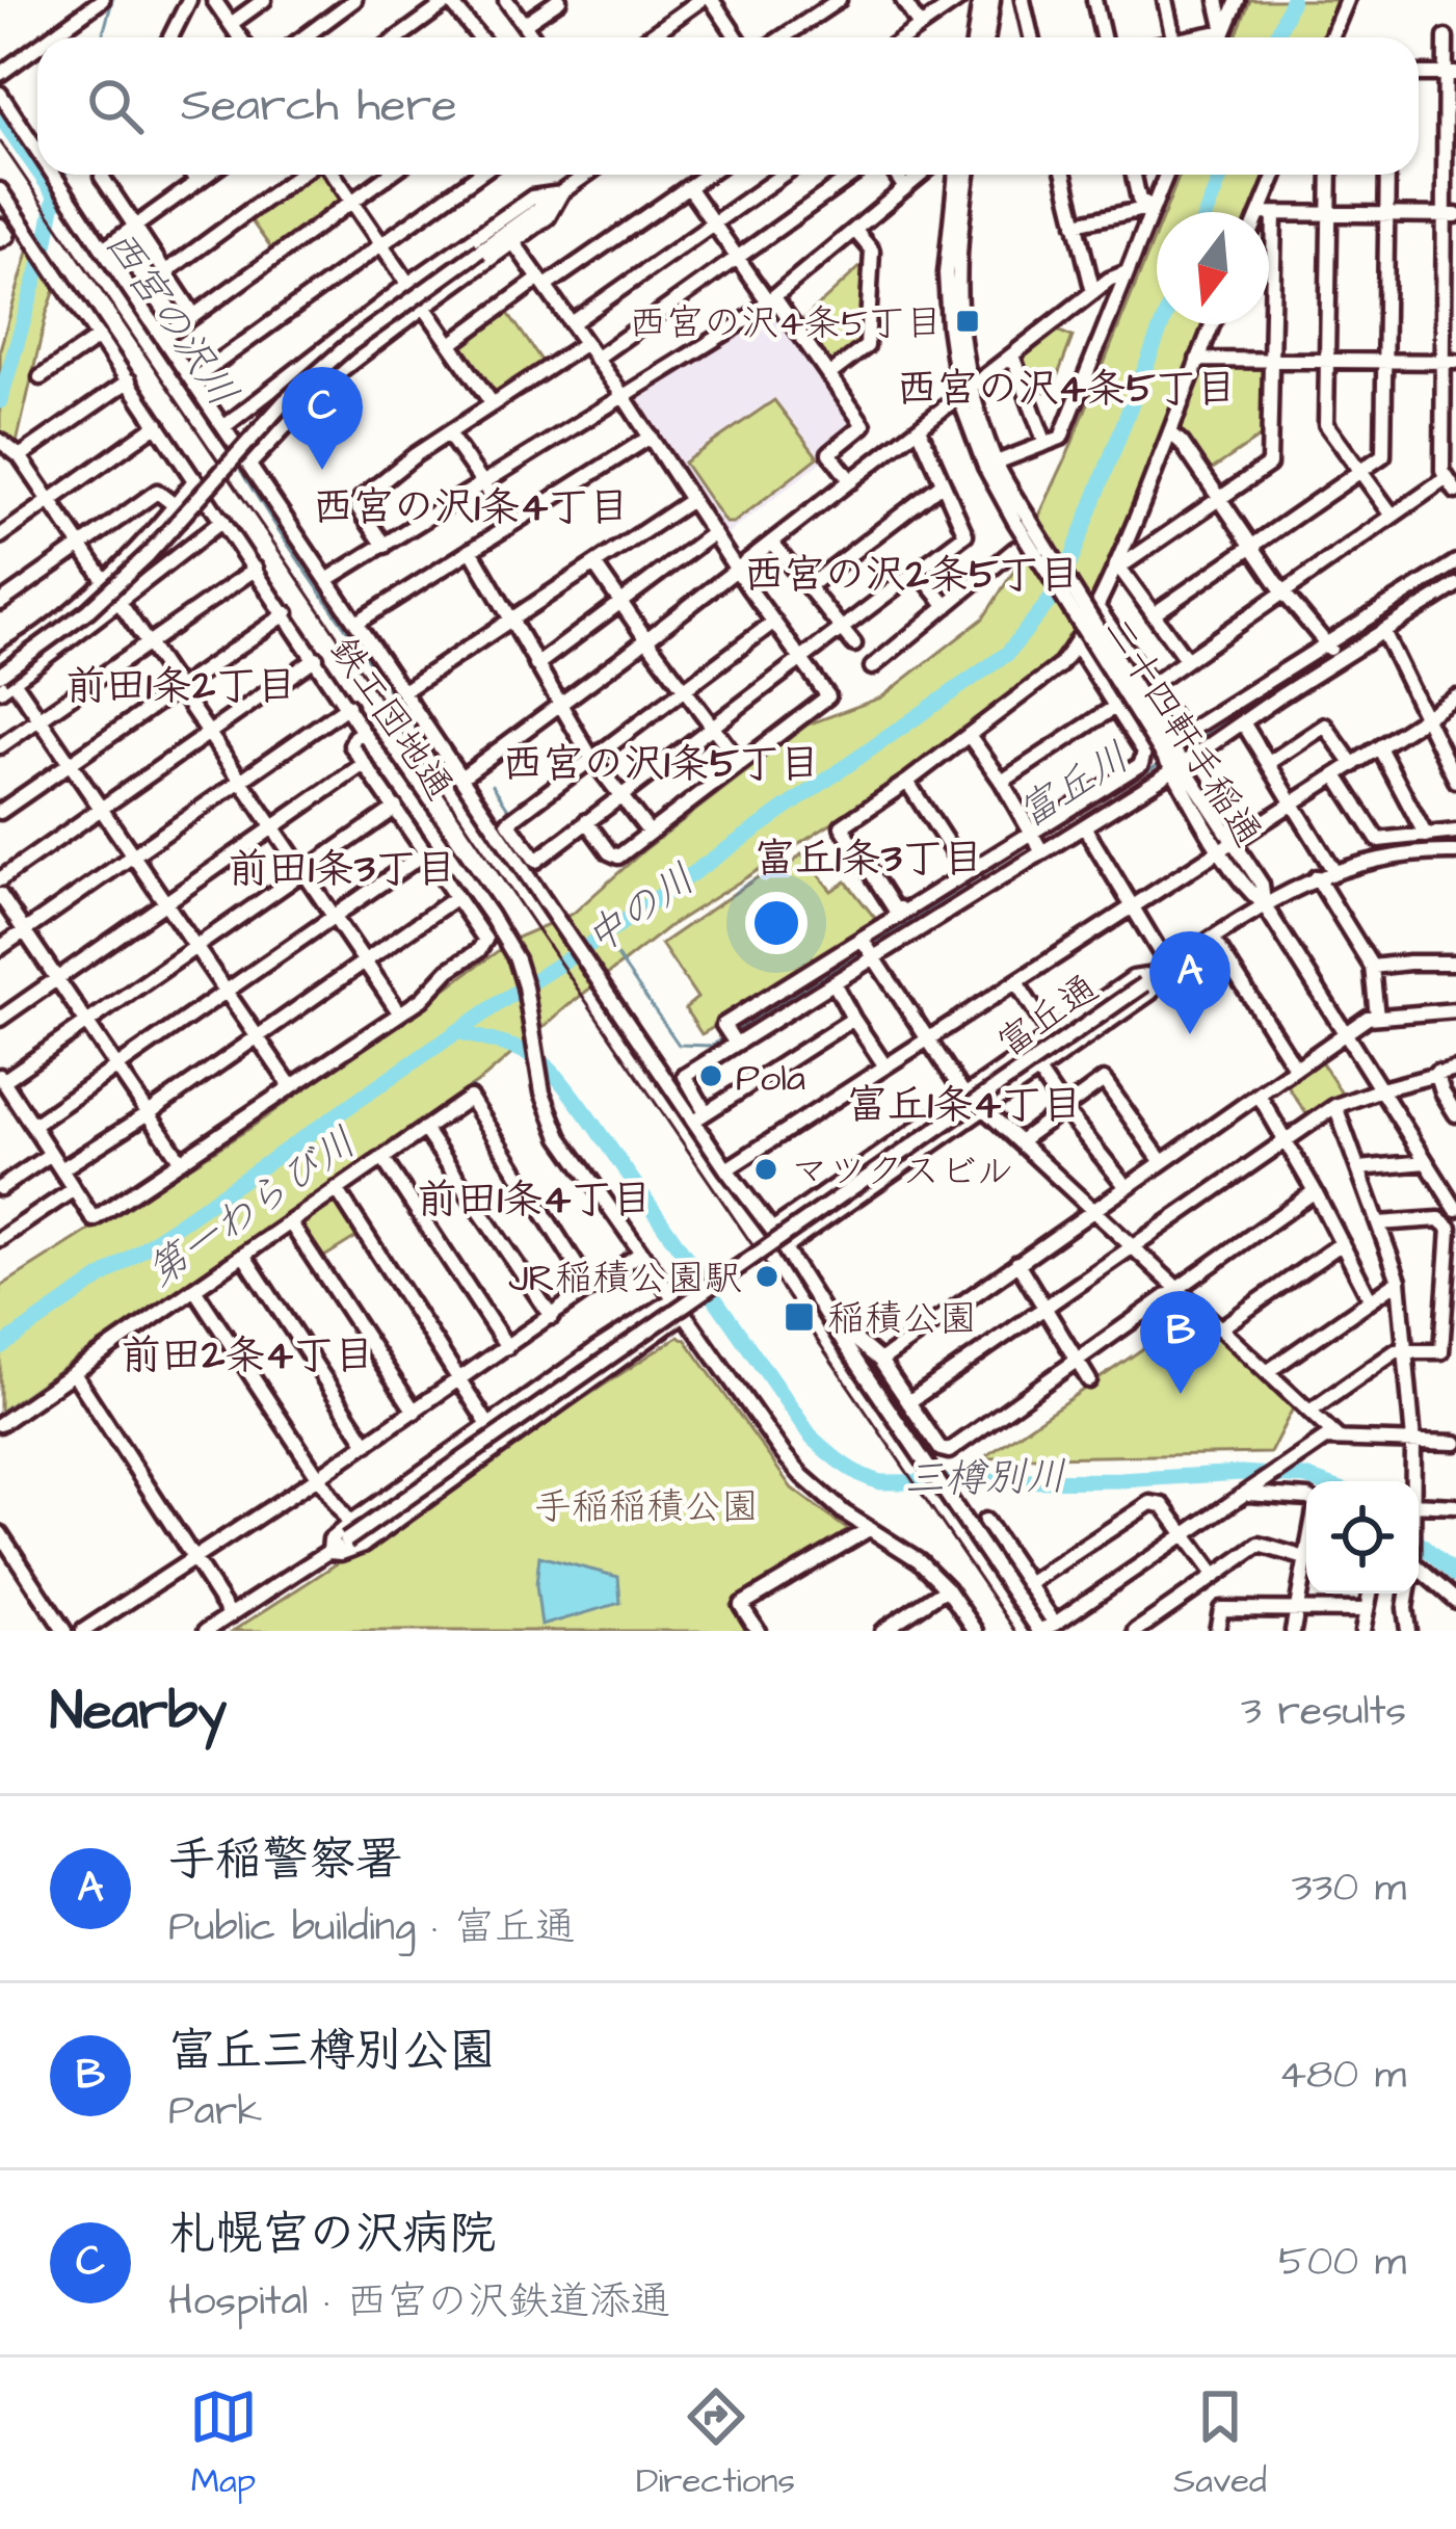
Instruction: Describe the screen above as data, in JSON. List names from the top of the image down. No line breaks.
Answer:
{"streets":{"street":["鉄工団地通","二十四軒手稲通","富丘通"]},"crossings":[["二十四軒手稲通","富丘通"]],"districts":["西宮の沢4条5丁目","西宮の沢1条4丁目","西宮の沢2条5丁目","前田1条2丁目","西宮の沢1条5丁目","富丘1条3丁目","前田1条3丁目","富丘1条4丁目","前田1条4丁目","前田2条4丁目"],"water":["西宮の沢川","富丘川","中の川","第一わらび川","三樽別川"],"parks":["手稲稲積公園"],"places":{"transit":["西宮の沢4条5丁目","稲積公園"],"other":["Pola","マツクスビル","JR稲積公園駅"]},"north":"bottom","page":{"search":"Search here","pins":["C","A","B"],"heading":["Nearby","3 results"],"list":[{"mark":"A","name":"手稲警察署","note":"Public building · 富丘通","value":"330 m"},{"mark":"B","name":"富丘三樽別公園","note":"Park","value":"480 m"},{"mark":"C","name":"札幌宮の沢病院","note":"Hospital · 西宮の沢鉄道添通","value":"500 m"}],"nav":["Map","Directions","Saved"]}}
